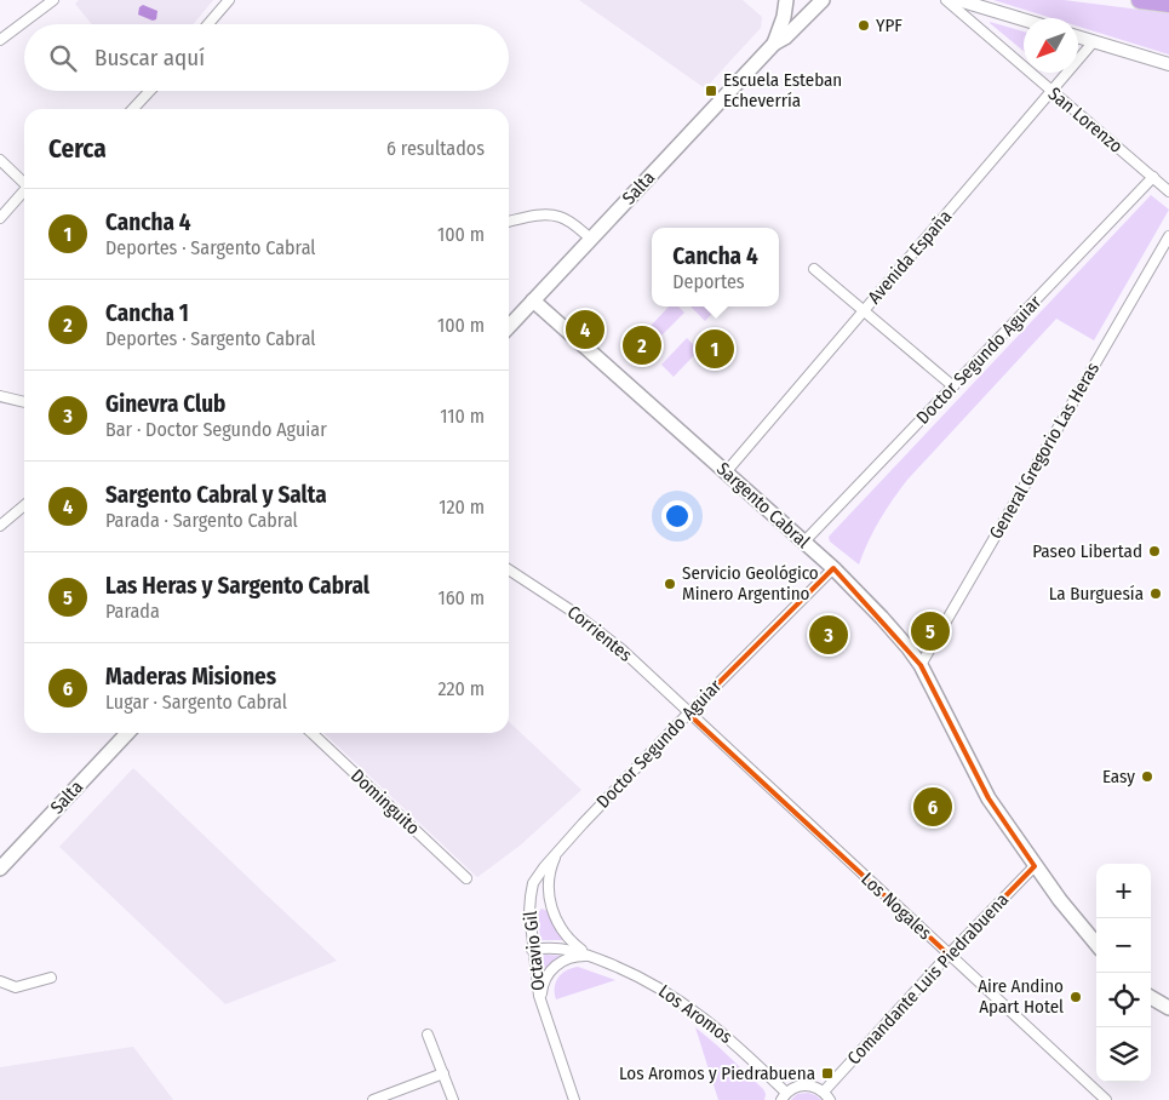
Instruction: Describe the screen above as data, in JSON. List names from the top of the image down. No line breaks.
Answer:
{"streets":{"main road":["Salta","Sargento Cabral"],"street":["San Lorenzo","Avenida España","Doctor Segundo Aguiar","General Gregorio Las Heras","Corrientes","Dominguito","Los Nogales","Octavio Gil","Comandante Luis Piedrabuena","Los Aromos"]},"crossings":[["San Lorenzo","Avenida España"],["San Lorenzo","Doctor Segundo Aguiar"],["Salta","Sargento Cabral"],["Avenida España","Sargento Cabral"],["Doctor Segundo Aguiar","Sargento Cabral"],["Doctor Segundo Aguiar","Corrientes"],["Doctor Segundo Aguiar","Los Nogales"],["Doctor Segundo Aguiar","Octavio Gil"],["General Gregorio Las Heras","Sargento Cabral"],["Sargento Cabral","Comandante Luis Piedrabuena"],["Corrientes","Los Nogales"],["Los Nogales","Comandante Luis Piedrabuena"],["Octavio Gil","Los Aromos"],["Comandante Luis Piedrabuena","Los Aromos"]],"places":{"other":["YPF","Paseo Libertad","Servicio Geológico Minero Argentino","La Burguesía","Easy","Aire Andino Apart Hotel"],"transit":["Escuela Esteban Echeverría","Los Aromos y Piedrabuena"]},"north":"bottom left","page":{"search":"Buscar aquí","heading":["Cerca","6 resultados"],"list":[{"mark":"1","name":"Cancha 4","note":"Deportes · Sargento Cabral","value":"100 m"},{"mark":"2","name":"Cancha 1","note":"Deportes · Sargento Cabral","value":"100 m"},{"mark":"3","name":"Ginevra Club","note":"Bar · Doctor Segundo Aguiar","value":"110 m"},{"mark":"4","name":"Sargento Cabral y Salta","note":"Parada · Sargento Cabral","value":"120 m"},{"mark":"5","name":"Las Heras y Sargento Cabral","note":"Parada","value":"160 m"},{"mark":"6","name":"Maderas Misiones","note":"Lugar · Sargento Cabral","value":"220 m"}],"popup":["Cancha 4","Deportes"],"pins":["4","2","1","5","3","6"],"map_buttons":["+","−"]}}
